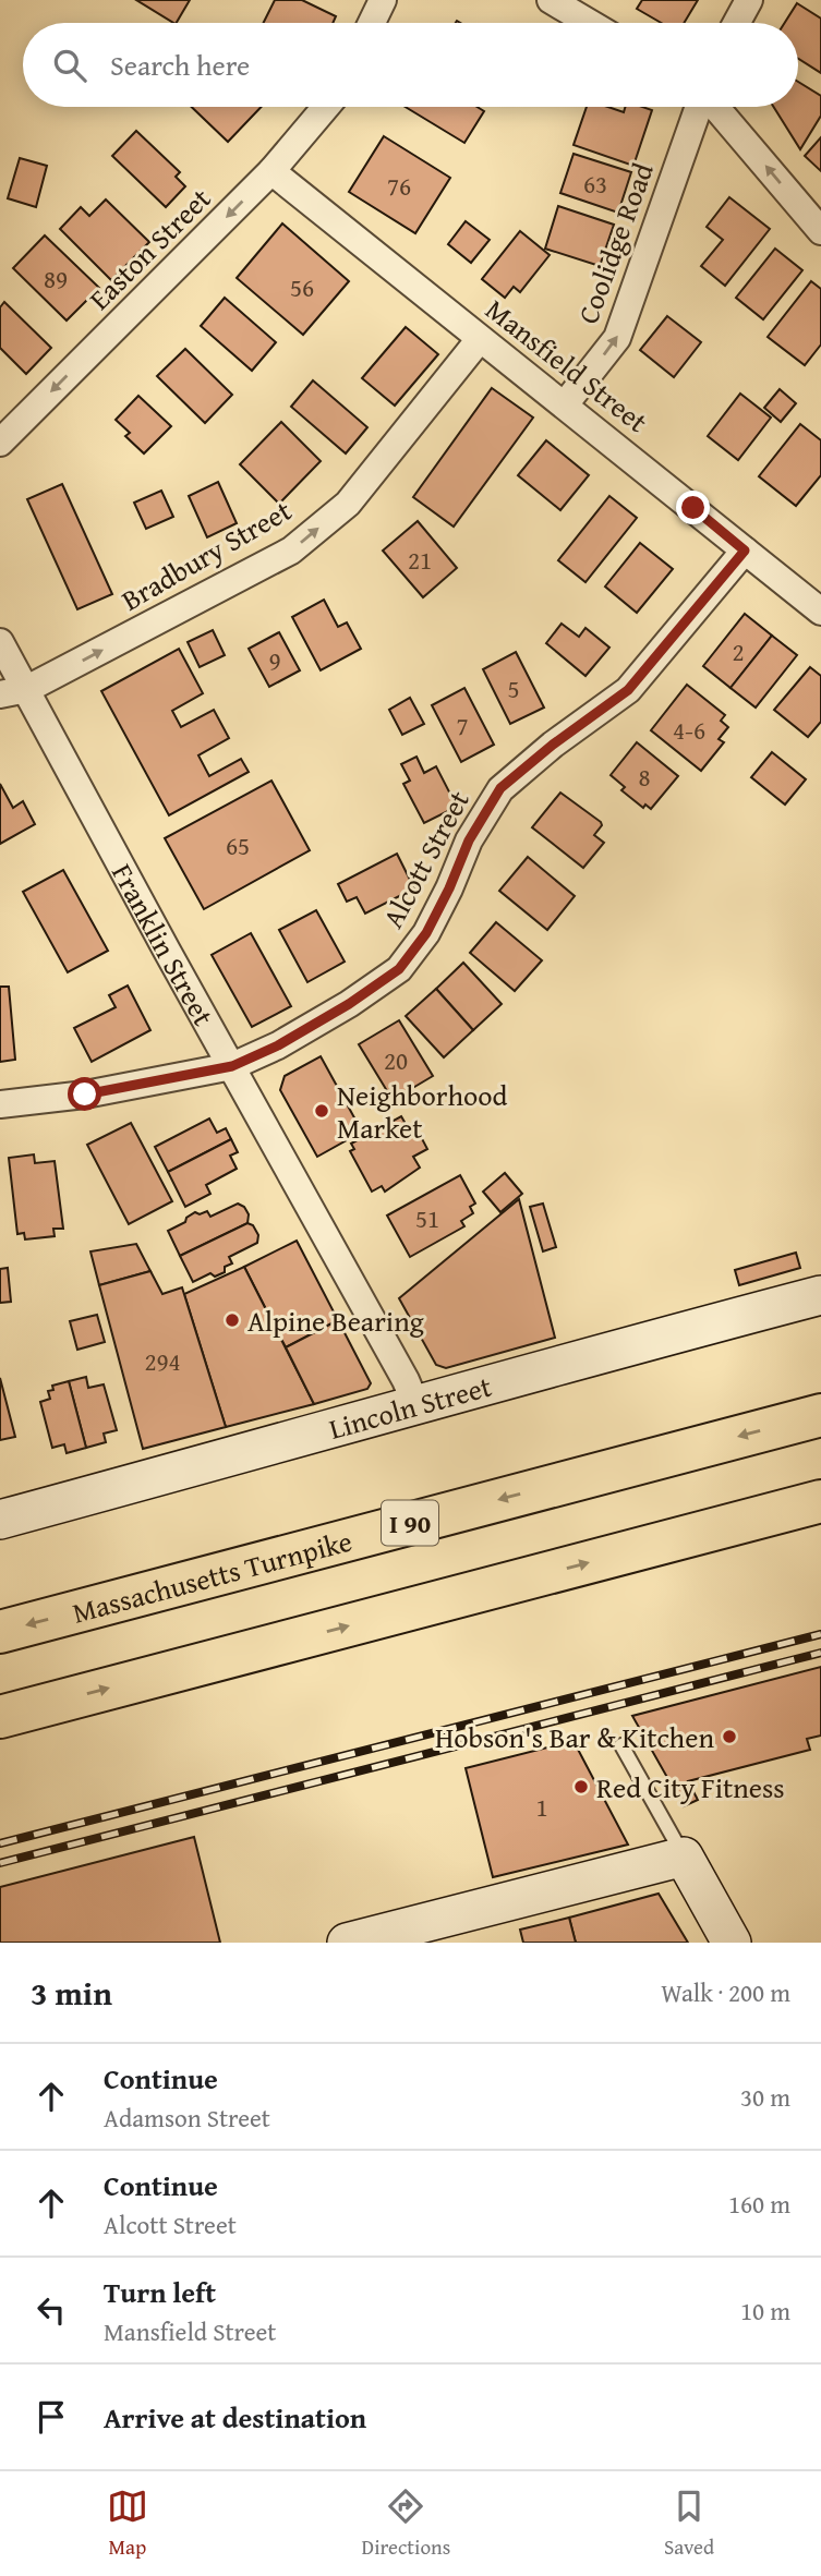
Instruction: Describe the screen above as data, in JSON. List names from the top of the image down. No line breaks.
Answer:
{"streets":{"highway":["I 90","Massachusetts Turnpike"],"street":["Coolidge Road","Easton Street","Mansfield Street","Bradbury Street","Alcott Street","Franklin Street","Lincoln Street"]},"crossings":[["Coolidge Road","Mansfield Street"],["Easton Street","Mansfield Street"],["Mansfield Street","Bradbury Street"],["Mansfield Street","Alcott Street"],["Bradbury Street","Franklin Street"],["Alcott Street","Franklin Street"],["Franklin Street","Lincoln Street"]],"one_way":["Coolidge Road","Easton Street","Bradbury Street"],"places":["Neighborhood Market","Alpine Bearing","Hobson's Bar & Kitchen","Red City Fitness"],"house_numbers":["63","76","89","56","21","2","9","5","7","4-6","8","65","20","51","294","1"],"page":{"search":"Search here","heading":["3 min","Walk · 200 m"],"list":[["Continue","Adamson Street","30 m"],["Continue","Alcott Street","160 m"],["Turn left","Mansfield Street","10 m"],"Arrive at destination"],"nav":["Map","Directions","Saved"]}}
